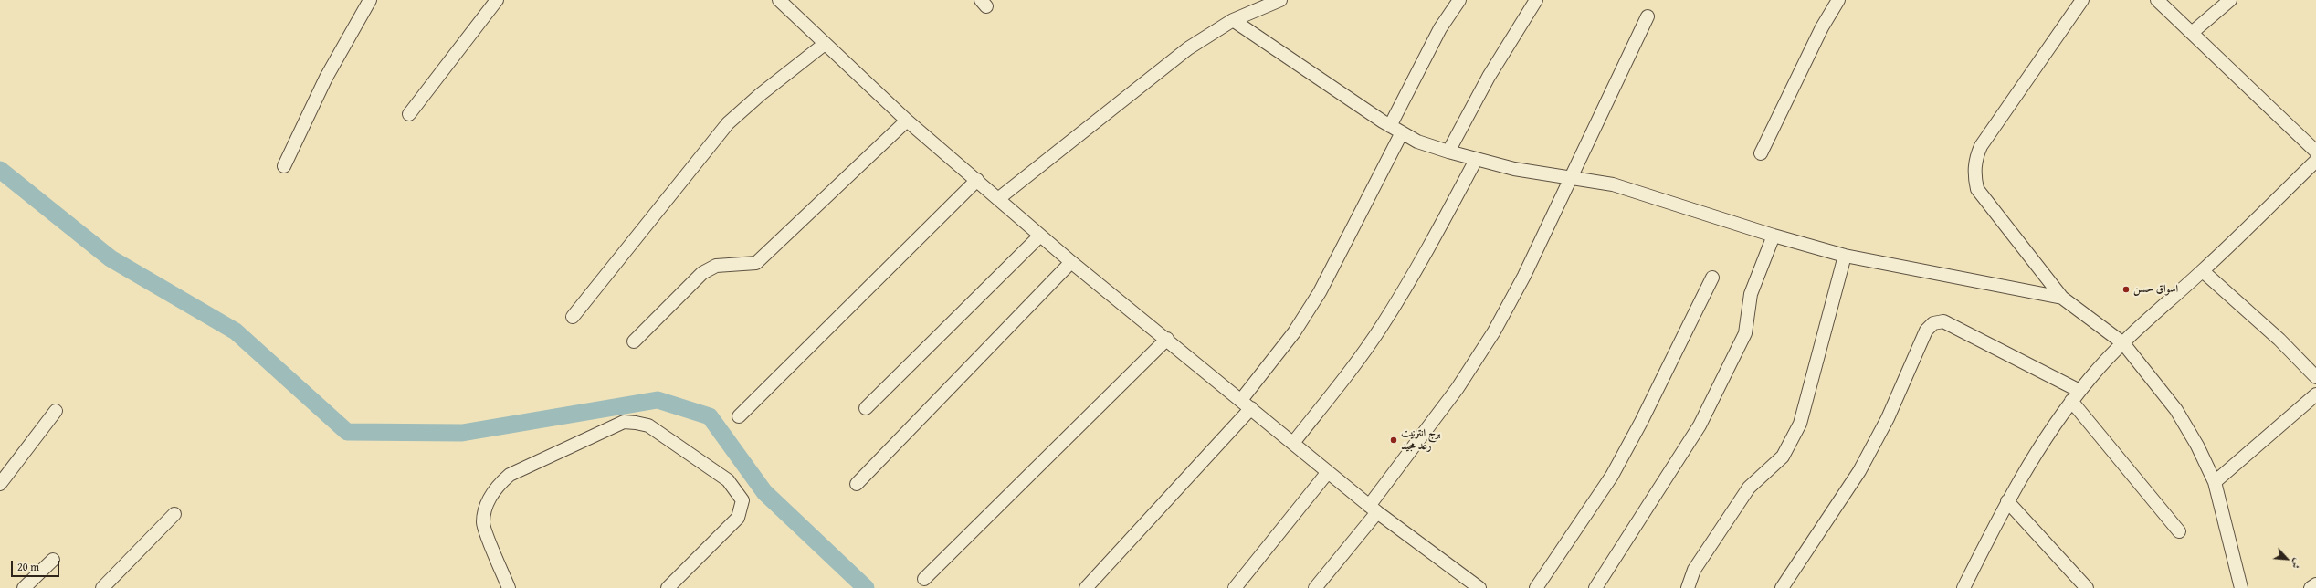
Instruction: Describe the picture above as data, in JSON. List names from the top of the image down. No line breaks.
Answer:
{"places":["اسواق حسن","برج انترنيت رعد مجيد"],"scale_bar":"20 m","north":"bottom right"}
